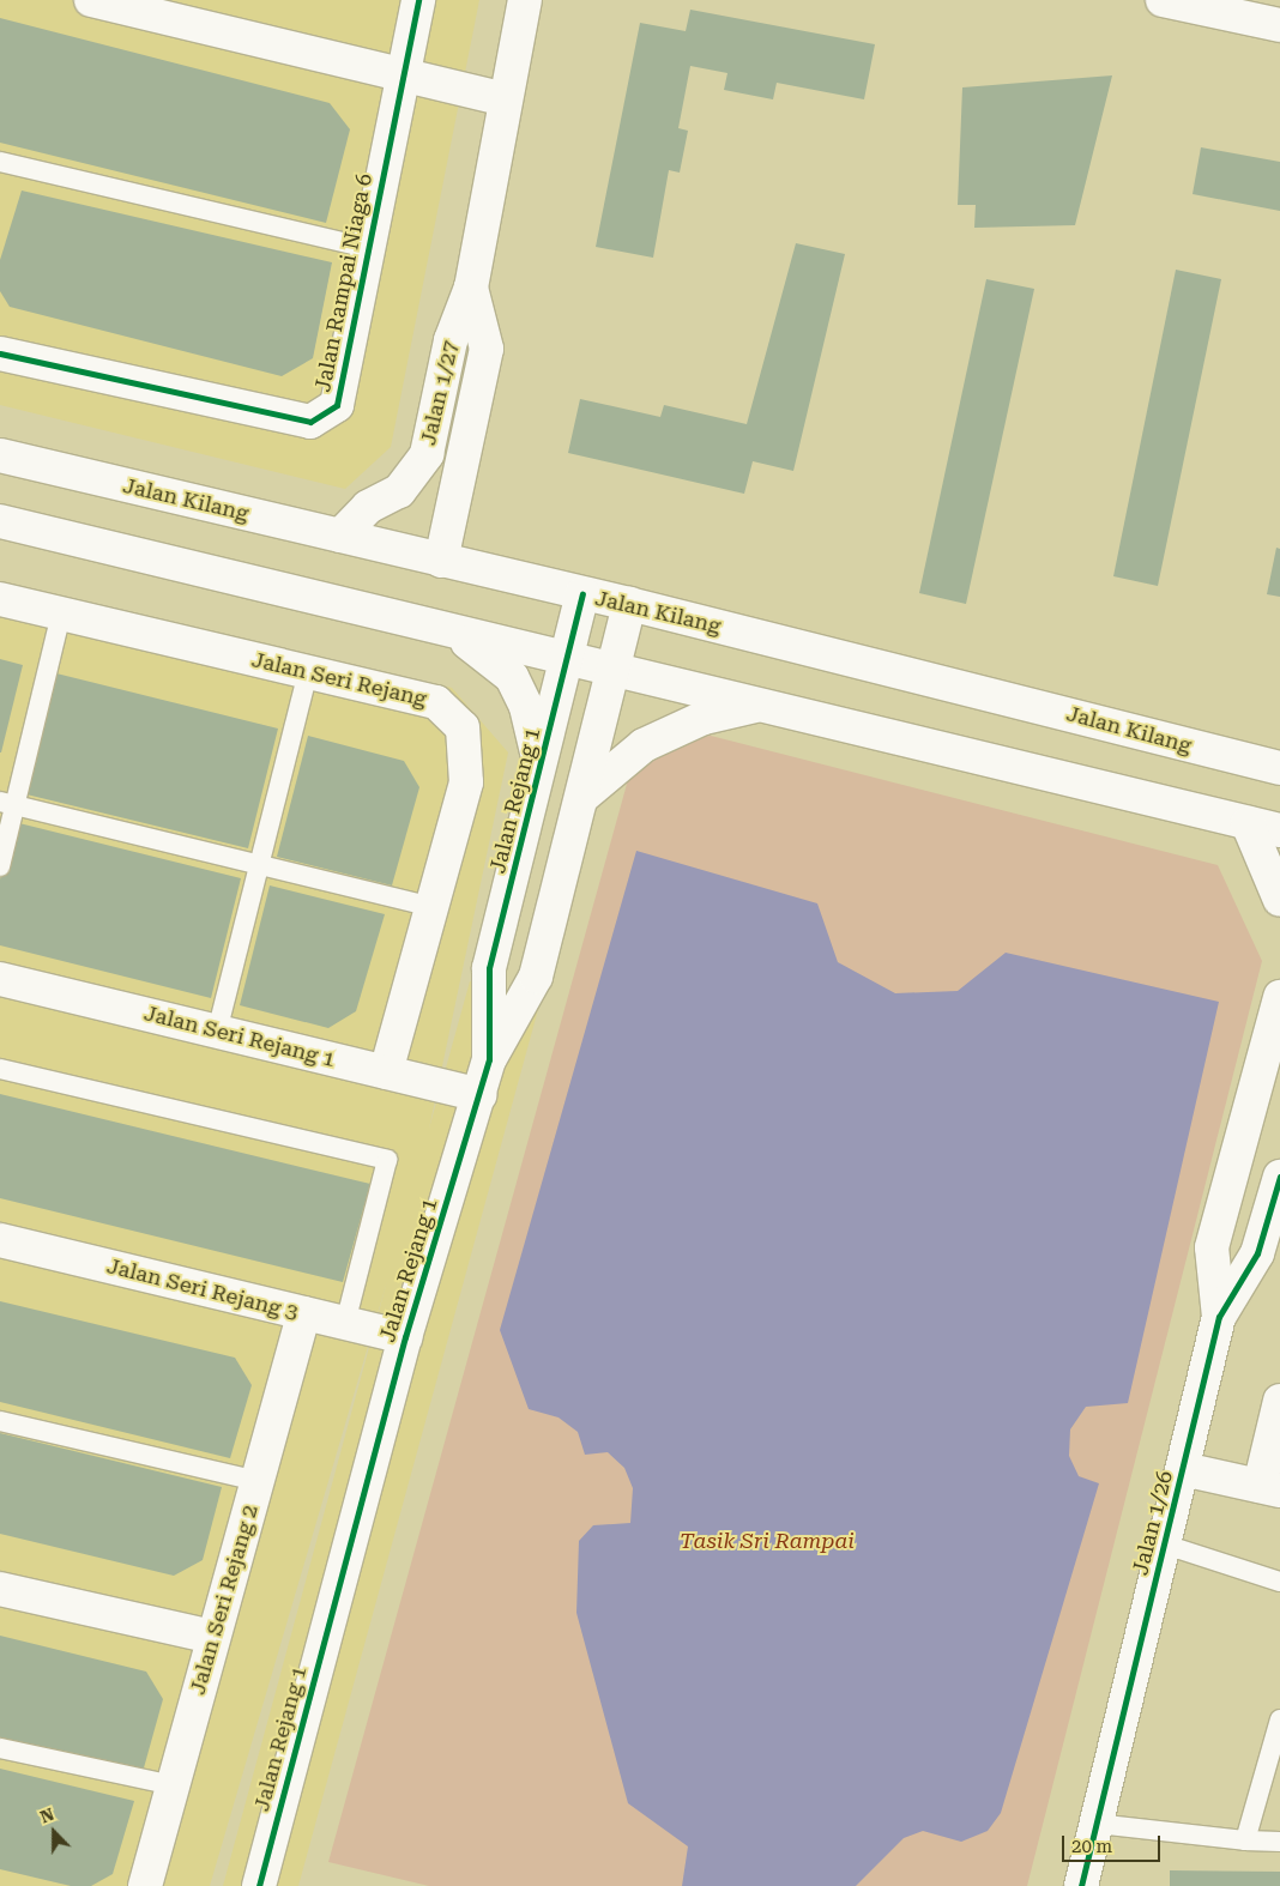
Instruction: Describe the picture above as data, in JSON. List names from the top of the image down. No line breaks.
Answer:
{"streets":{"street":["Jalan Rampai Niaga 6","Jalan 1/27","Jalan Kilang","Jalan Seri Rejang","Jalan Rejang 1","Jalan Seri Rejang 1","Jalan Seri Rejang 3","Jalan 1/26","Jalan Seri Rejang 2"]},"crossings":[["Jalan 1/27","Jalan Kilang"],["Jalan Kilang","Jalan Rejang 1"],["Jalan Seri Rejang","Jalan Seri Rejang 1"],["Jalan Rejang 1","Jalan Seri Rejang 1"],["Jalan Rejang 1","Jalan Seri Rejang 3"],["Jalan Seri Rejang 3","Jalan Seri Rejang 2"]],"parks":["Tasik Sri Rampai"],"scale_bar":"20 m","north":"top"}
